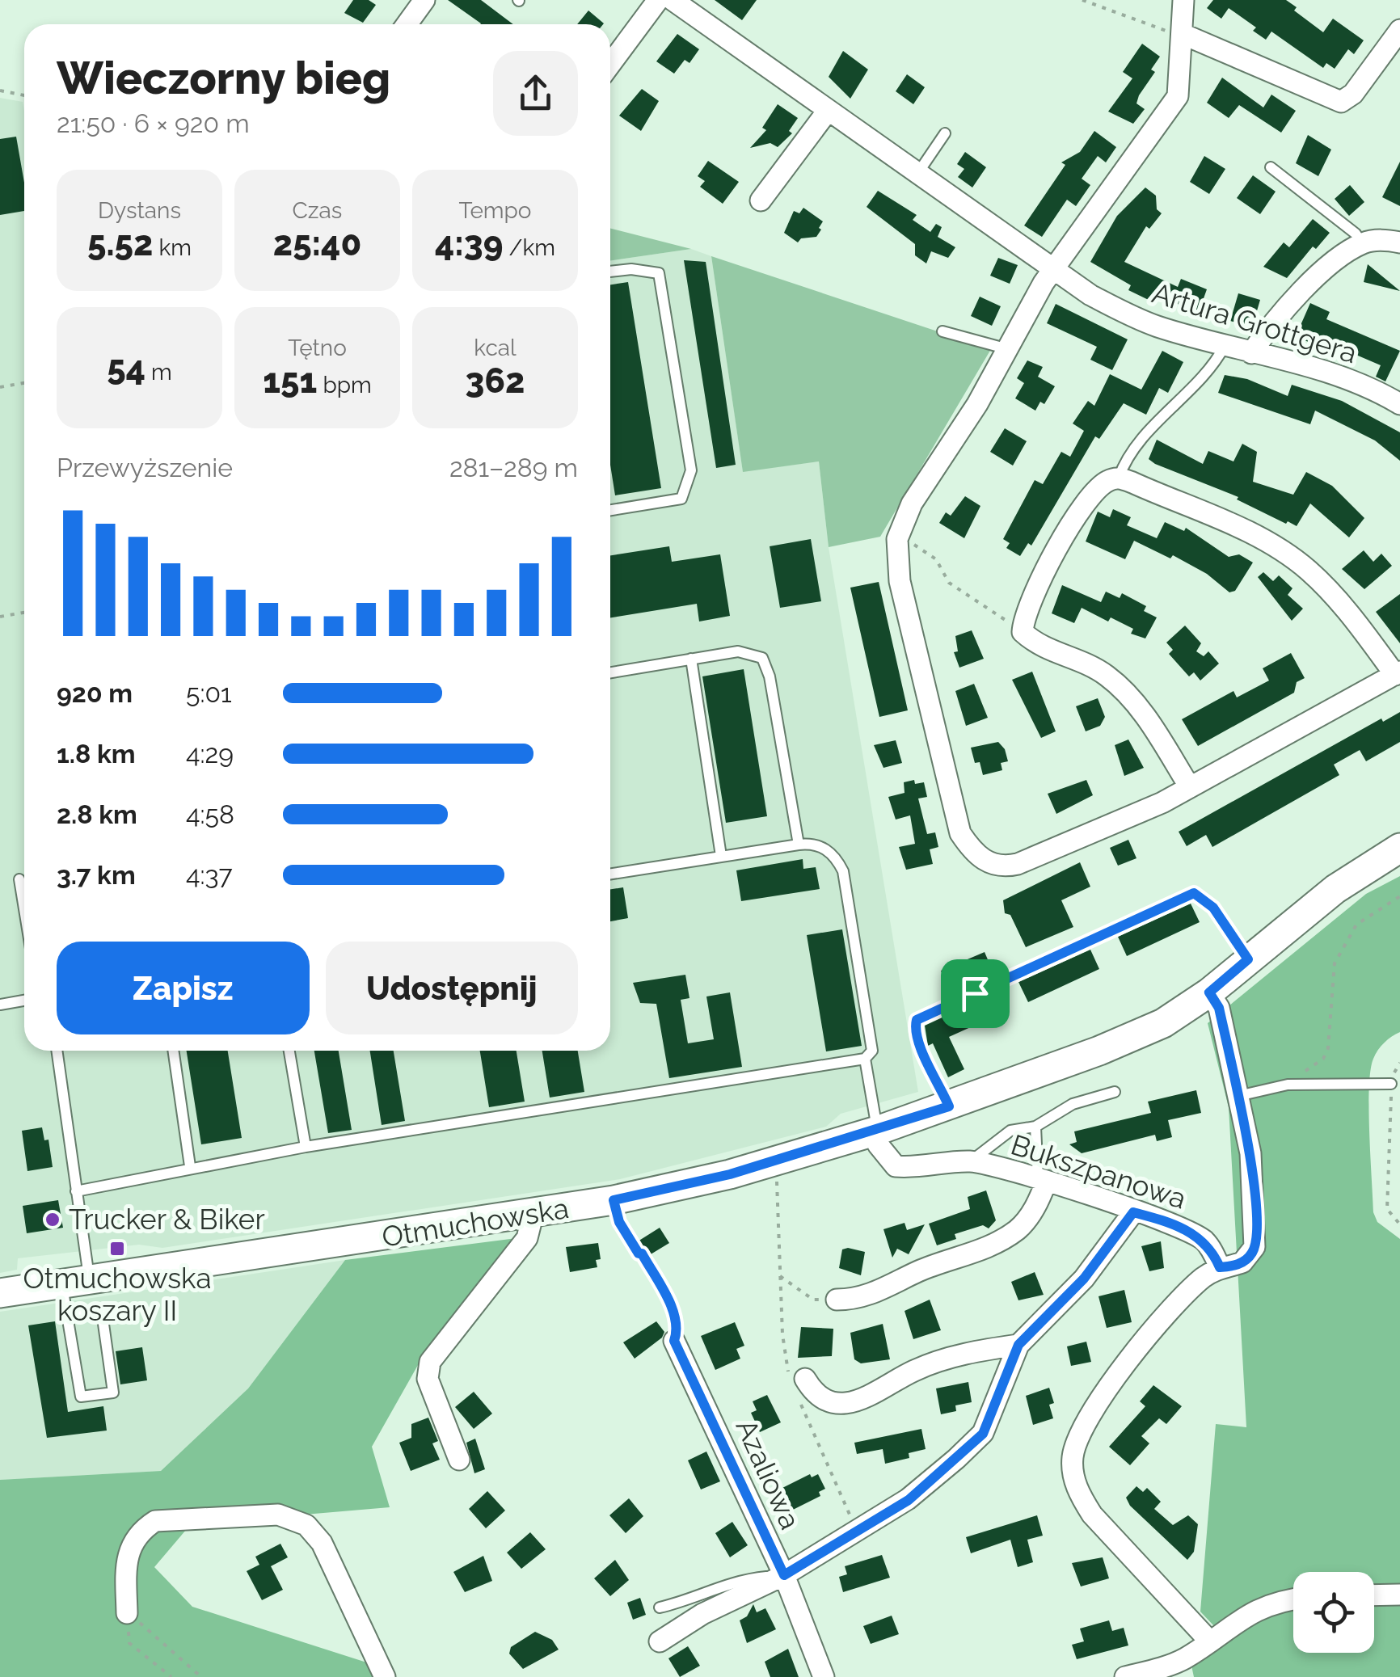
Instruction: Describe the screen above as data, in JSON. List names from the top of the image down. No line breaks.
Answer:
{"streets":{"main road":["Otmuchowska"],"street":["Artura Grottgera","Bukszpanowa","Azaliowa"]},"crossings":[["Bukszpanowa","Otmuchowska"]],"places":{"other":["Trucker & Biker"],"transit":["Otmuchowska koszary II"]},"page":{"heading":["Wieczorny bieg","21:50 · 6 × 920 m"],"stats":[["Dystans","5.52 km"],["Czas","25:40"],["Tempo","4:39 /km"],["54 m"],["Tętno","151 bpm"],["kcal","362"]],"chart":["Przewyższenie","281–289 m"],"list":[{"name":"920 m","note":"5:01"},{"name":"1.8 km","note":"4:29"},{"name":"2.8 km","note":"4:58"},{"name":"3.7 km","note":"4:37"}],"buttons":["Zapisz","Udostępnij"]}}
